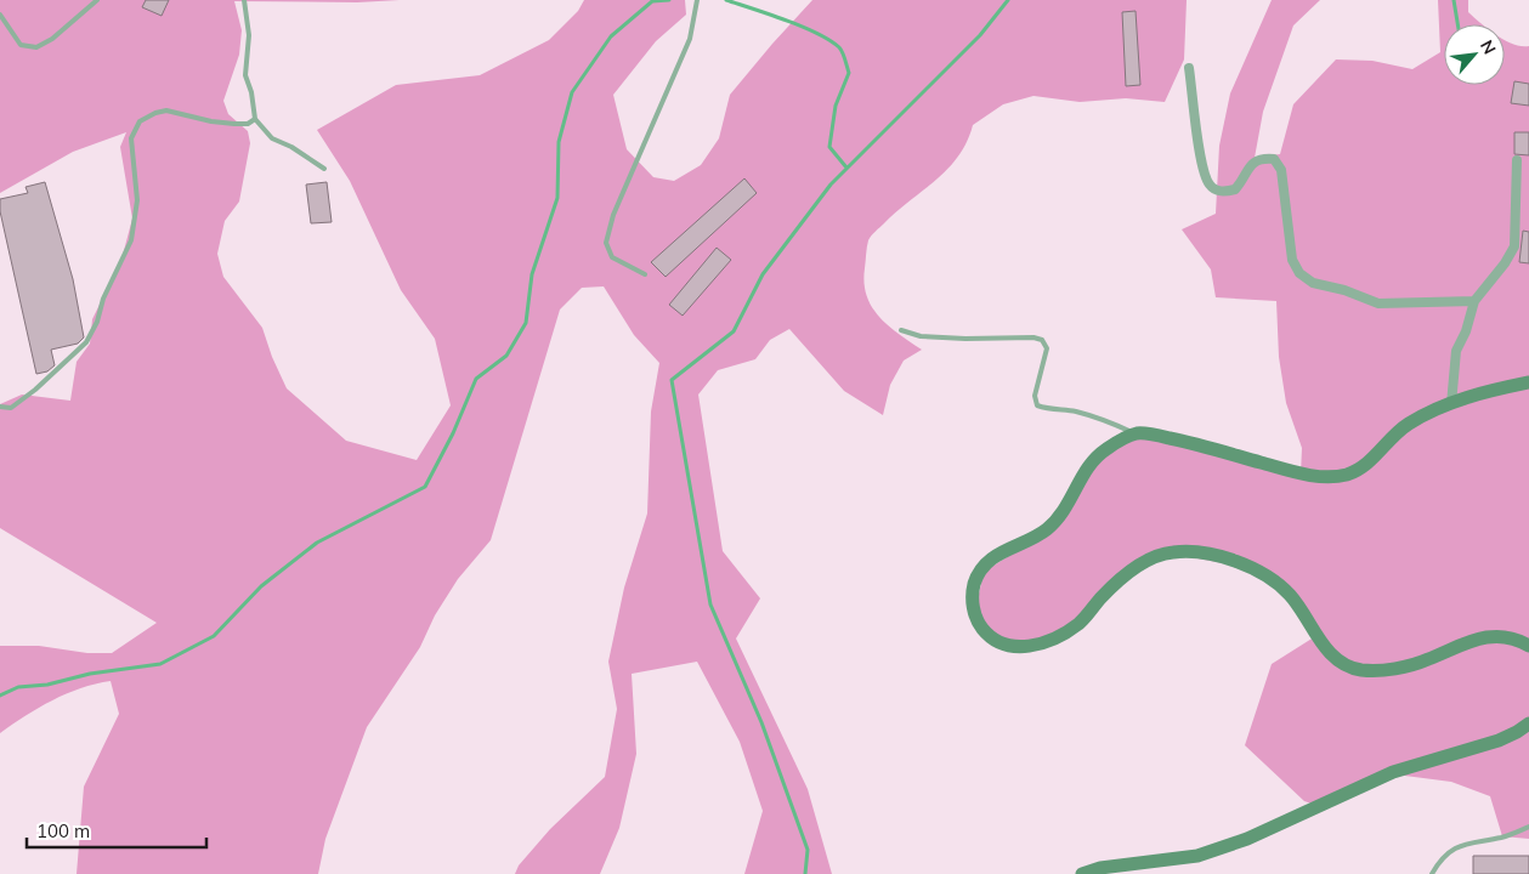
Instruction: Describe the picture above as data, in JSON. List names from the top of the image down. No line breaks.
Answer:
{"scale_bar":"100 m","north":"top right"}
